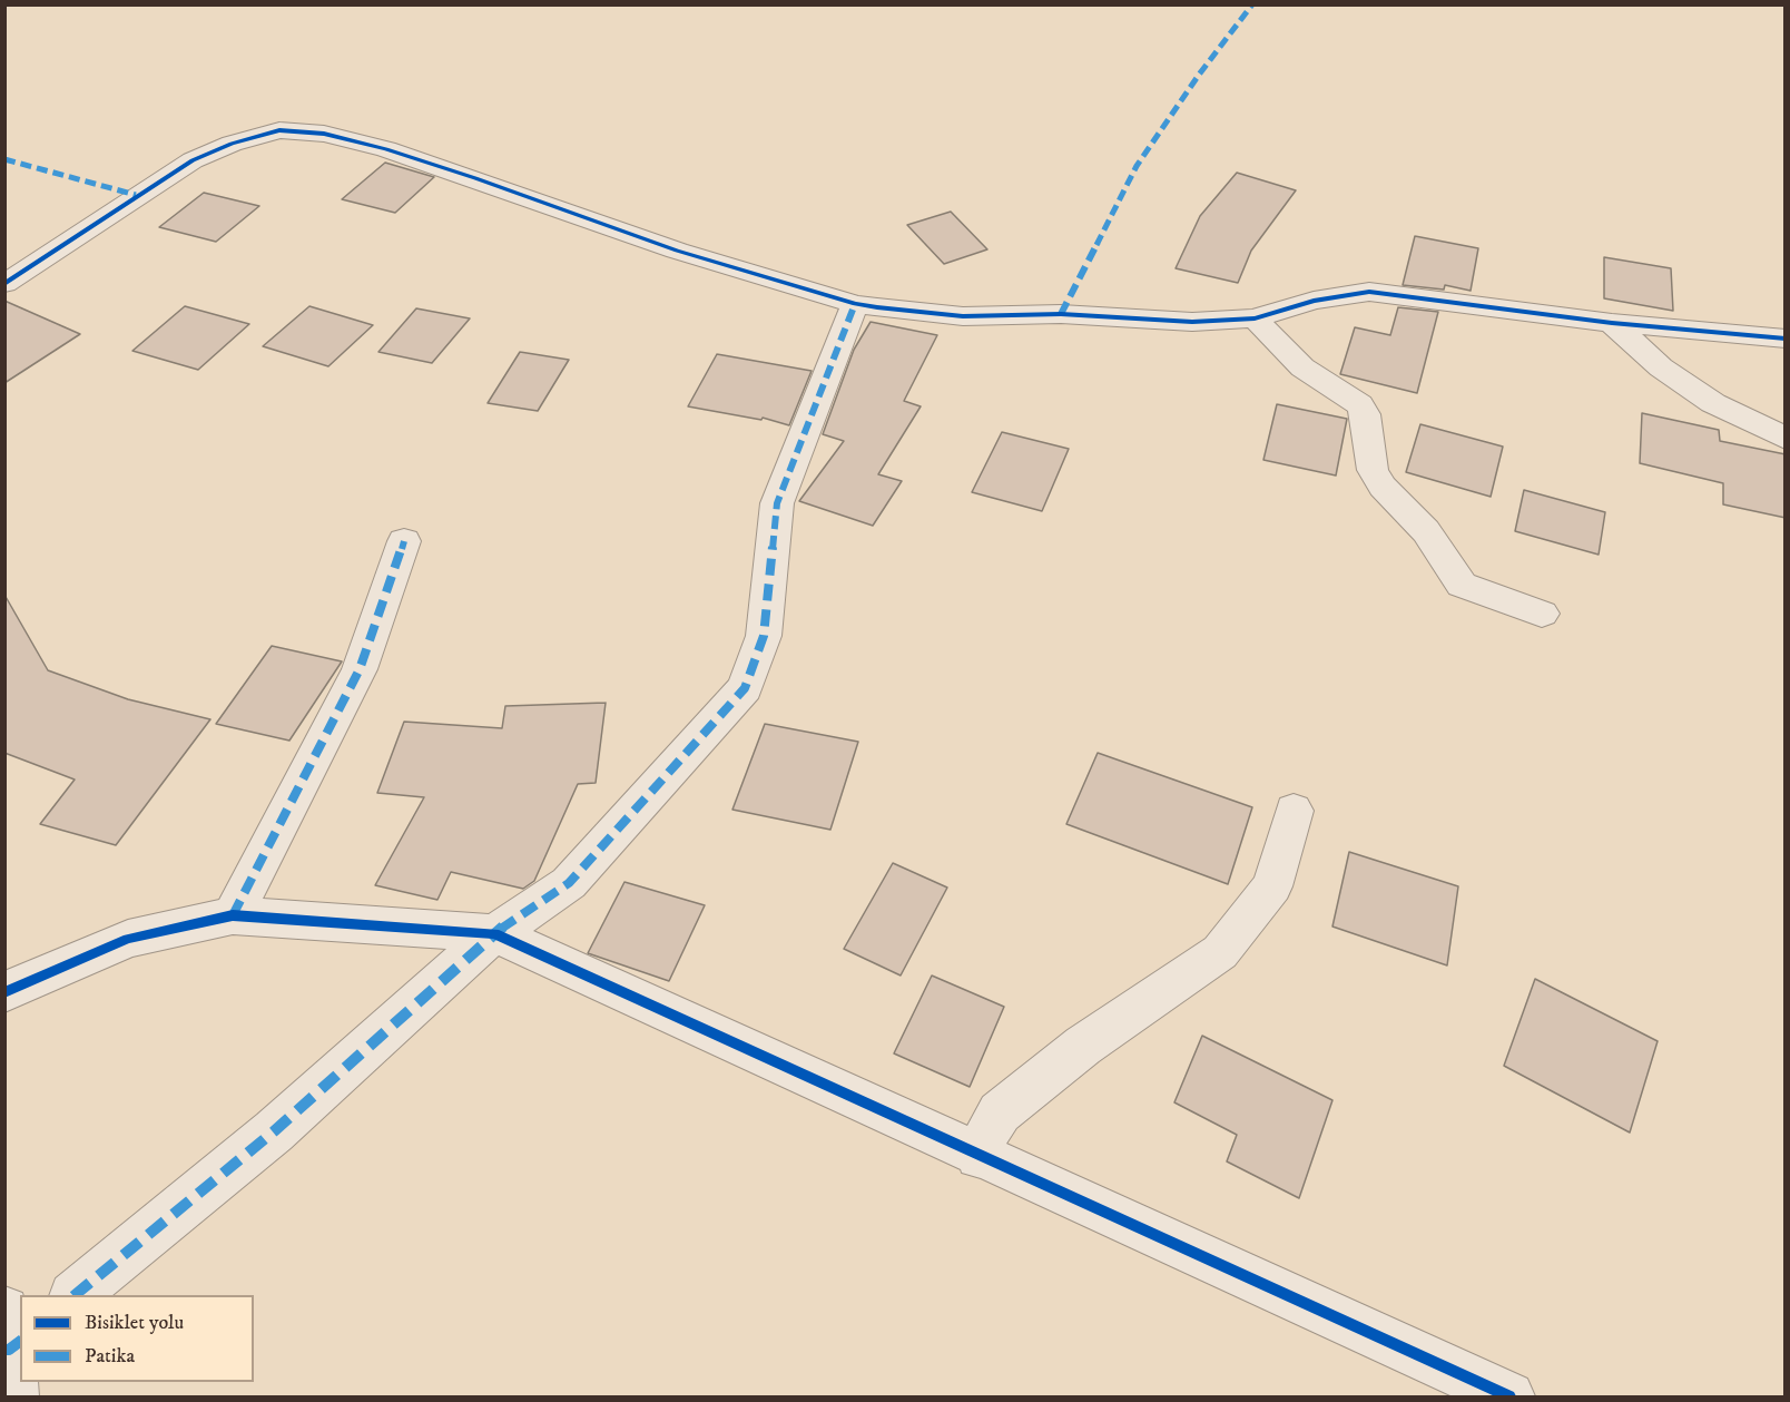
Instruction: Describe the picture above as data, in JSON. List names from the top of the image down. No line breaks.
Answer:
{"legend":["Bisiklet yolu","Patika"]}
